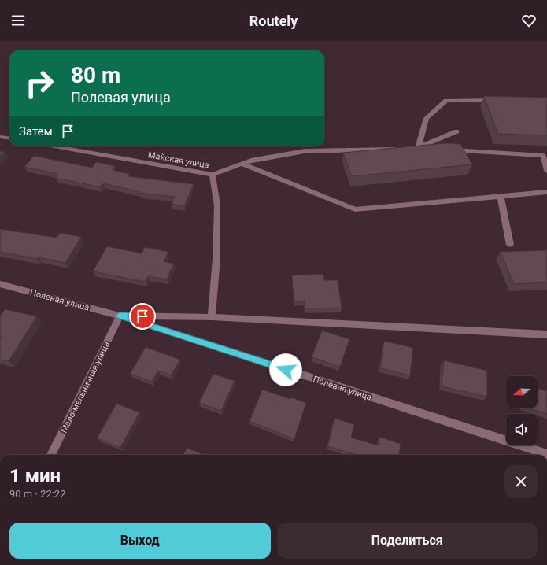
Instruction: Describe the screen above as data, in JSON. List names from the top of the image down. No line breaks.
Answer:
{"streets":{"street":["Майская улица","Полевая улица","Мало-мельничная улица"]},"crossings":[["Майская улица","Полевая улица"],["Полевая улица","Мало-мельничная улица"]],"north":"left","page":{"header":"Routely","turn":["80 m","Полевая улица"],"then":"Затем","heading":["1 мин","90 m · 22:22"],"buttons":["Выход","Поделиться"]}}
